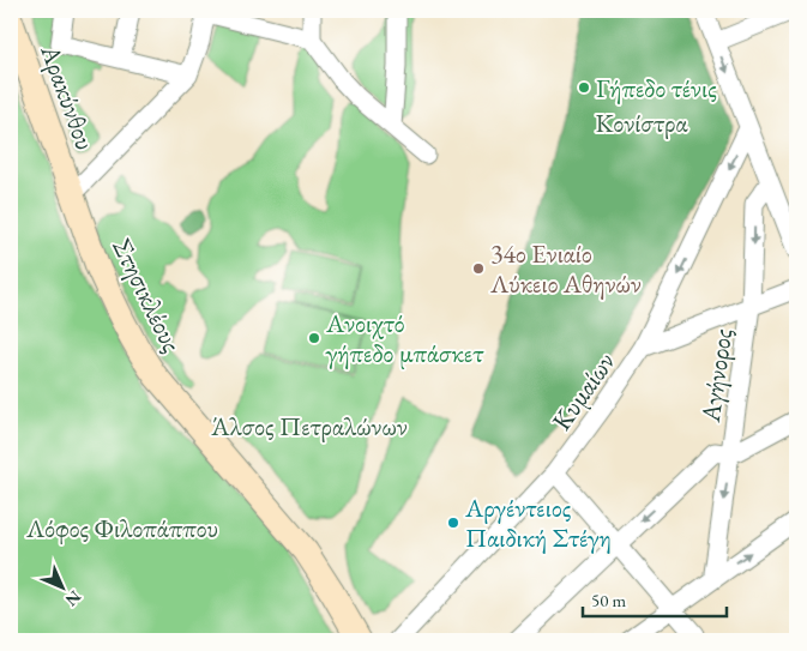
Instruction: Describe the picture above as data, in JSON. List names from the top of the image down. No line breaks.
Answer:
{"streets":{"street":["Αρακύνθου","Στησικλέους","Αγήνορος","Κυμαίων"]},"crossings":[["Αρακύνθου","Στησικλέους"]],"one_way":["Αγήνορος","Κυμαίων"],"parks":["Κονίστρα","Άλσος Πετραλώνων","Λόφος Φιλοπάππου"],"places":["Γήπεδο τένις","34ο Ενιαίο Λύκειο Αθηνών","Ανοιχτό γήπεδο μπάσκετ","Αργέντειος Παιδική Στέγη"],"scale_bar":"50 m","north":"bottom right"}
